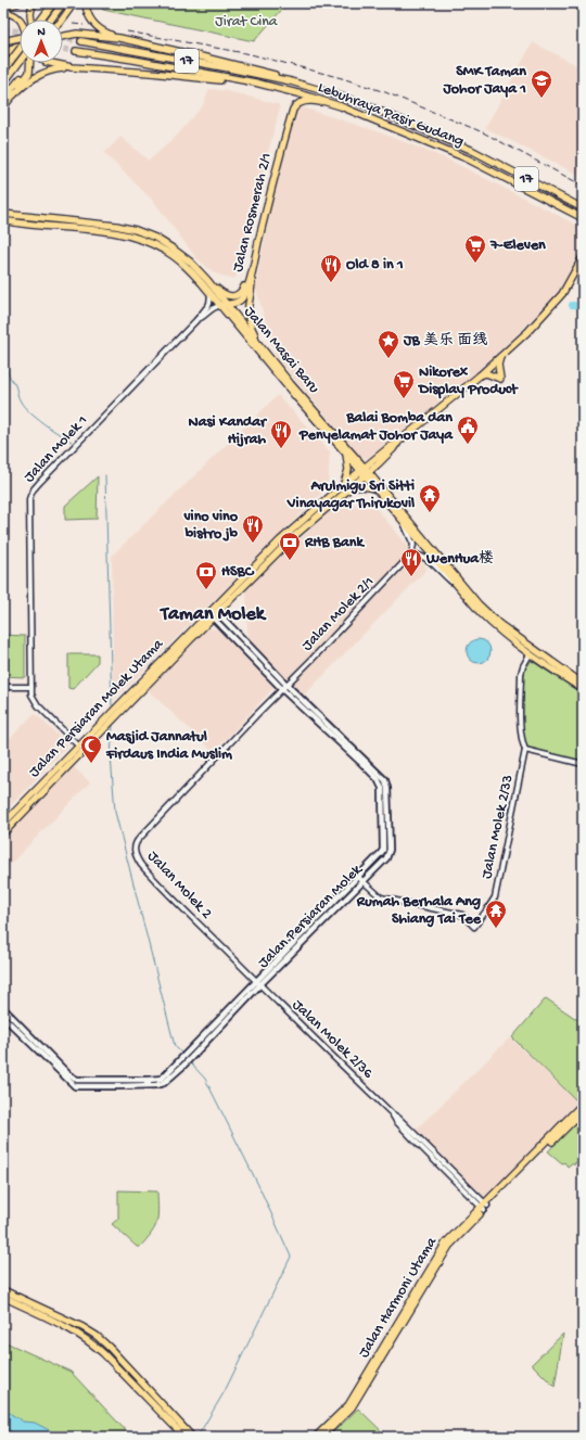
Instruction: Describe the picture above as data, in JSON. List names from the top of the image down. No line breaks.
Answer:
{"streets":{"main road":["17","Lebuhraya Pasir Gudang","Jalan Rosmerah 2/1","Jalan Masai Baru","Jalan Persiaran Molek Utama","Jalan Persiaran Molek","Jalan Harmoni Utama"],"street":["Jalan Molek 1","Jalan Molek 2/1","Jalan Molek 2/33","Jalan Molek 2","Jalan Molek 2/36"]},"crossings":[["Lebuhraya Pasir Gudang","Jalan Rosmerah 2/1"],["Jalan Rosmerah 2/1","Jalan Masai Baru"],["Jalan Rosmerah 2/1","Jalan Molek 1"],["Jalan Masai Baru","Jalan Molek 1"],["Jalan Masai Baru","Jalan Persiaran Molek Utama"],["Jalan Molek 1","Jalan Persiaran Molek Utama"],["Jalan Molek 2/1","Jalan Molek 2"],["Jalan Molek 2/1","Jalan Persiaran Molek"],["Jalan Persiaran Molek Utama","Jalan Persiaran Molek"],["Jalan Molek 2/33","Jalan Persiaran Molek"],["Jalan Molek 2","Jalan Persiaran Molek"],["Jalan Molek 2","Jalan Molek 2/36"],["Jalan Persiaran Molek","Jalan Molek 2/36"],["Jalan Molek 2/36","Jalan Harmoni Utama"]],"districts":["Taman Molek"],"parks":["Jirat Cina"],"places":{"school or university":["SMK Taman Johor Jaya 1"],"supermarket":["7-Eleven","Nikorex Display Product"],"restaurant":["Old 8 in 1","Nasi Kandar Hijrah","vino vino bistro jb","WenHua楼"],"place":["JB 美乐 面线"],"public building":["Balai Bomba dan Penyelamat Johor Jaya"],"temple":["Arulmigu Sri Sitti Vinayagar Thirukovil","Rumah Berhala Ang Shiang Tai Tee"],"bank":["RHB Bank","HSBC"],"mosque":["Masjid Jannatul Firdaus India Muslim"]},"north":"top"}
